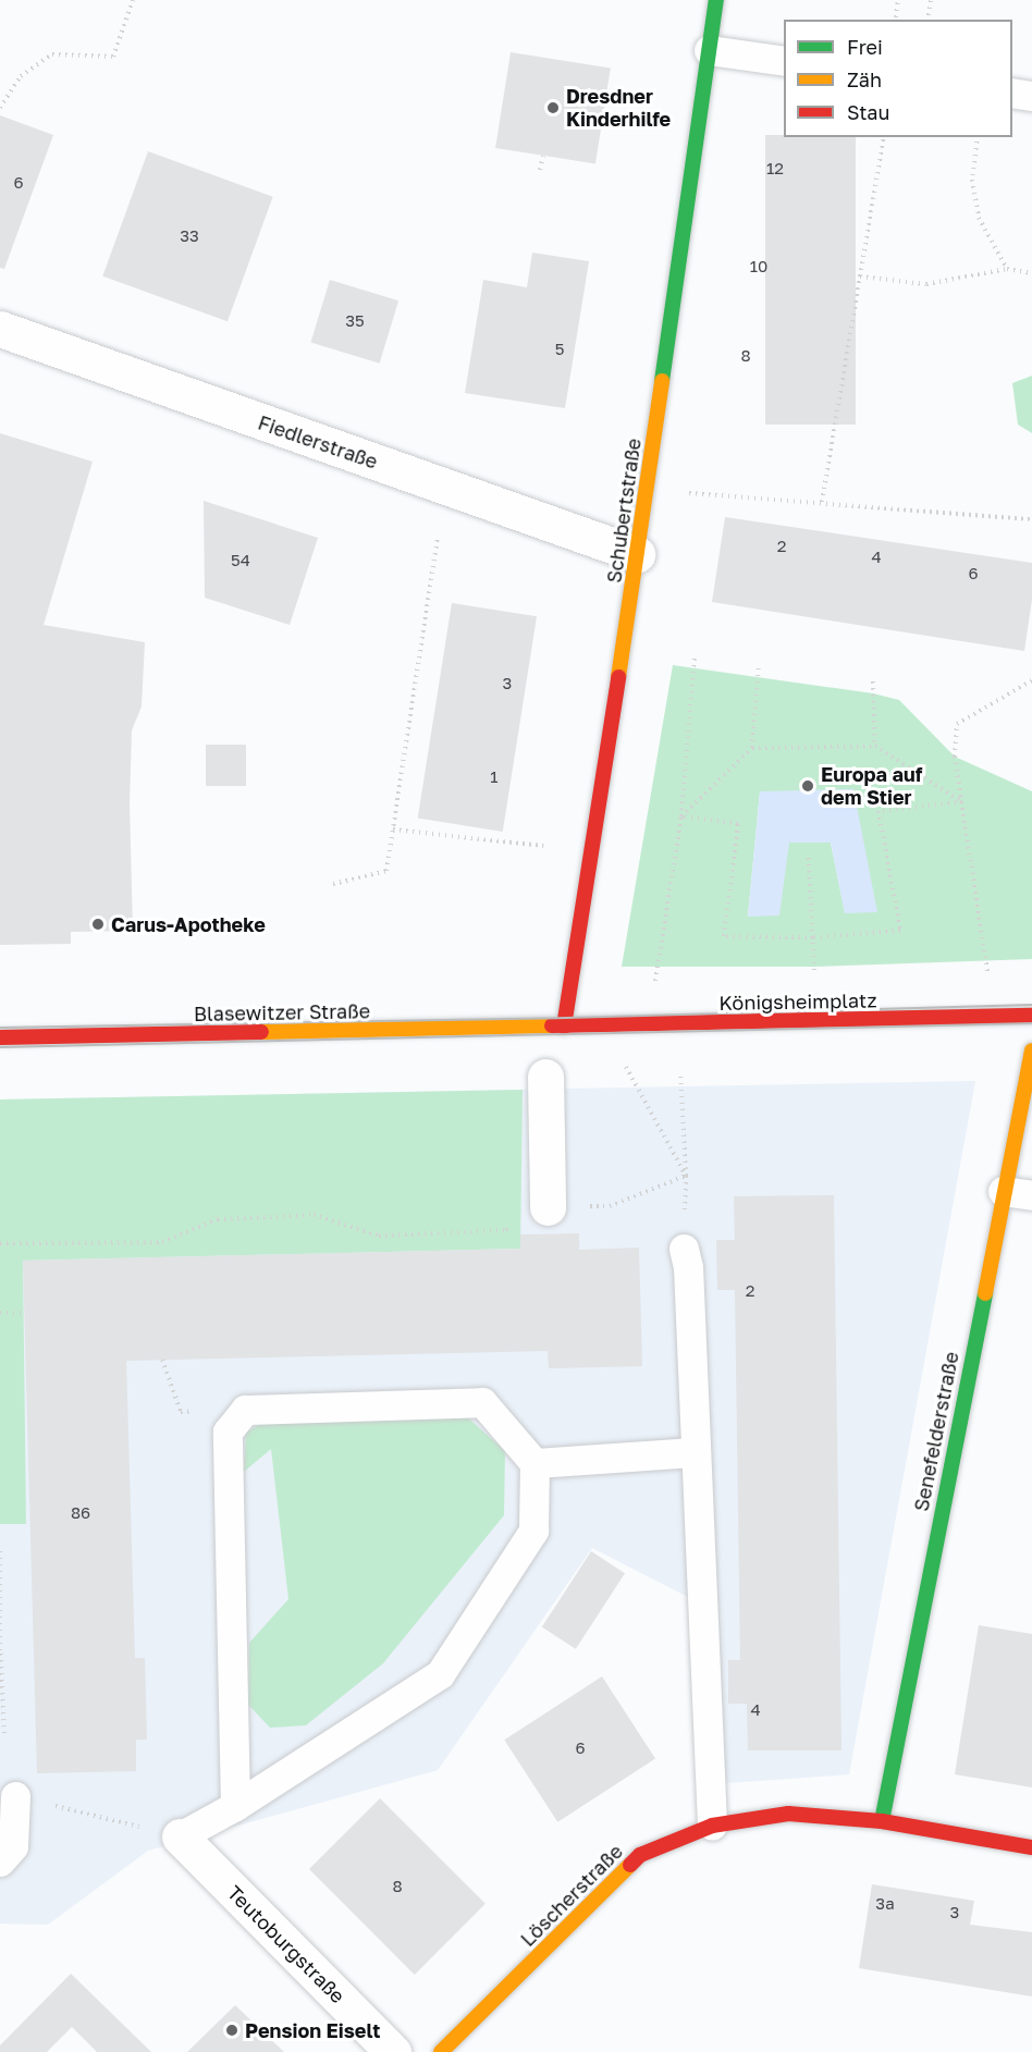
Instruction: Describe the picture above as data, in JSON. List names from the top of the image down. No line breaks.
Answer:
{"streets":{"street":["Fiedlerstraße","Schubertstraße","Königsheimplatz","Blasewitzer Straße","Senefelderstraße","Löscherstraße","Teutoburgstraße"]},"crossings":[["Fiedlerstraße","Schubertstraße"],["Schubertstraße","Königsheimplatz"],["Schubertstraße","Blasewitzer Straße"],["Königsheimplatz","Blasewitzer Straße"],["Senefelderstraße","Löscherstraße"]],"places":["Dresdner Kinderhilfe","Europa auf dem Stier","Carus-Apotheke","Pension Eiselt"],"house_numbers":["12","6","33","10","35","5","8","2","4","54","6","3","1","2","86","4","6","8","3a","3"],"legend":["Frei","Zäh","Stau"]}
